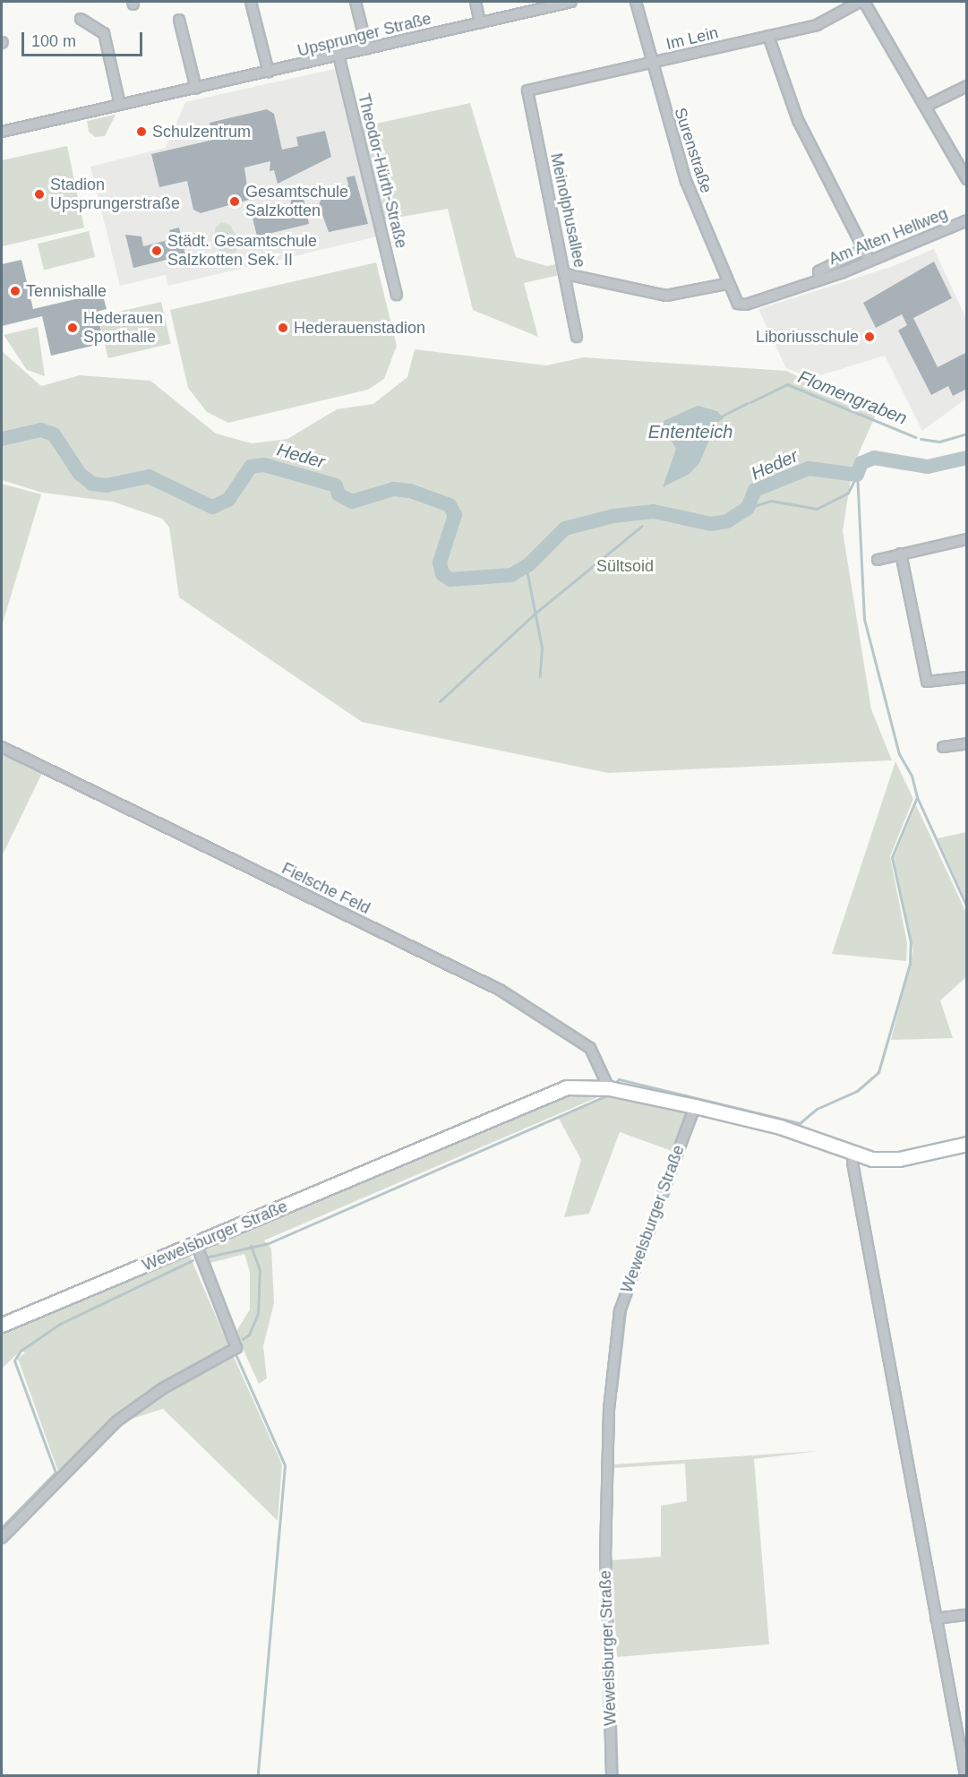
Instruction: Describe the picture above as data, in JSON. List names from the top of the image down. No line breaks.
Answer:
{"streets":{"main road":["Wewelsburger Straße"],"street":["Upsprunger Straße","Im Lein","Surenstraße","Theodor-Hürth-Straße","Meinolphusallee","Am Alten Hellweg","Fielsche Feld"]},"crossings":[["Upsprunger Straße","Theodor-Hürth-Straße"],["Im Lein","Surenstraße"],["Im Lein","Meinolphusallee"],["Surenstraße","Am Alten Hellweg"],["Fielsche Feld","Wewelsburger Straße"]],"water":["Flomengraben","Ententeich","Heder"],"parks":["Sültsoid"],"places":["Schulzentrum","Stadion Upsprungerstraße","Gesamtschule Salzkotten","Städt. Gesamtschule Salzkotten Sek. II","Tennishalle","Hederauen Sporthalle","Hederauenstadion","Liboriusschule"],"scale_bar":"100 m"}
